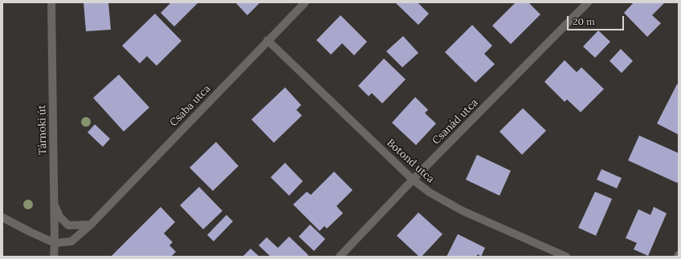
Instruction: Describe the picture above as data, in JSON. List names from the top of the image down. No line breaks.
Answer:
{"streets":{"street":["Csaba utca","Csanád utca","Tárnoki út","Botond utca"]},"crossings":[["Csaba utca","Tárnoki út"],["Csaba utca","Botond utca"],["Csanád utca","Botond utca"]],"scale_bar":"20 m"}
